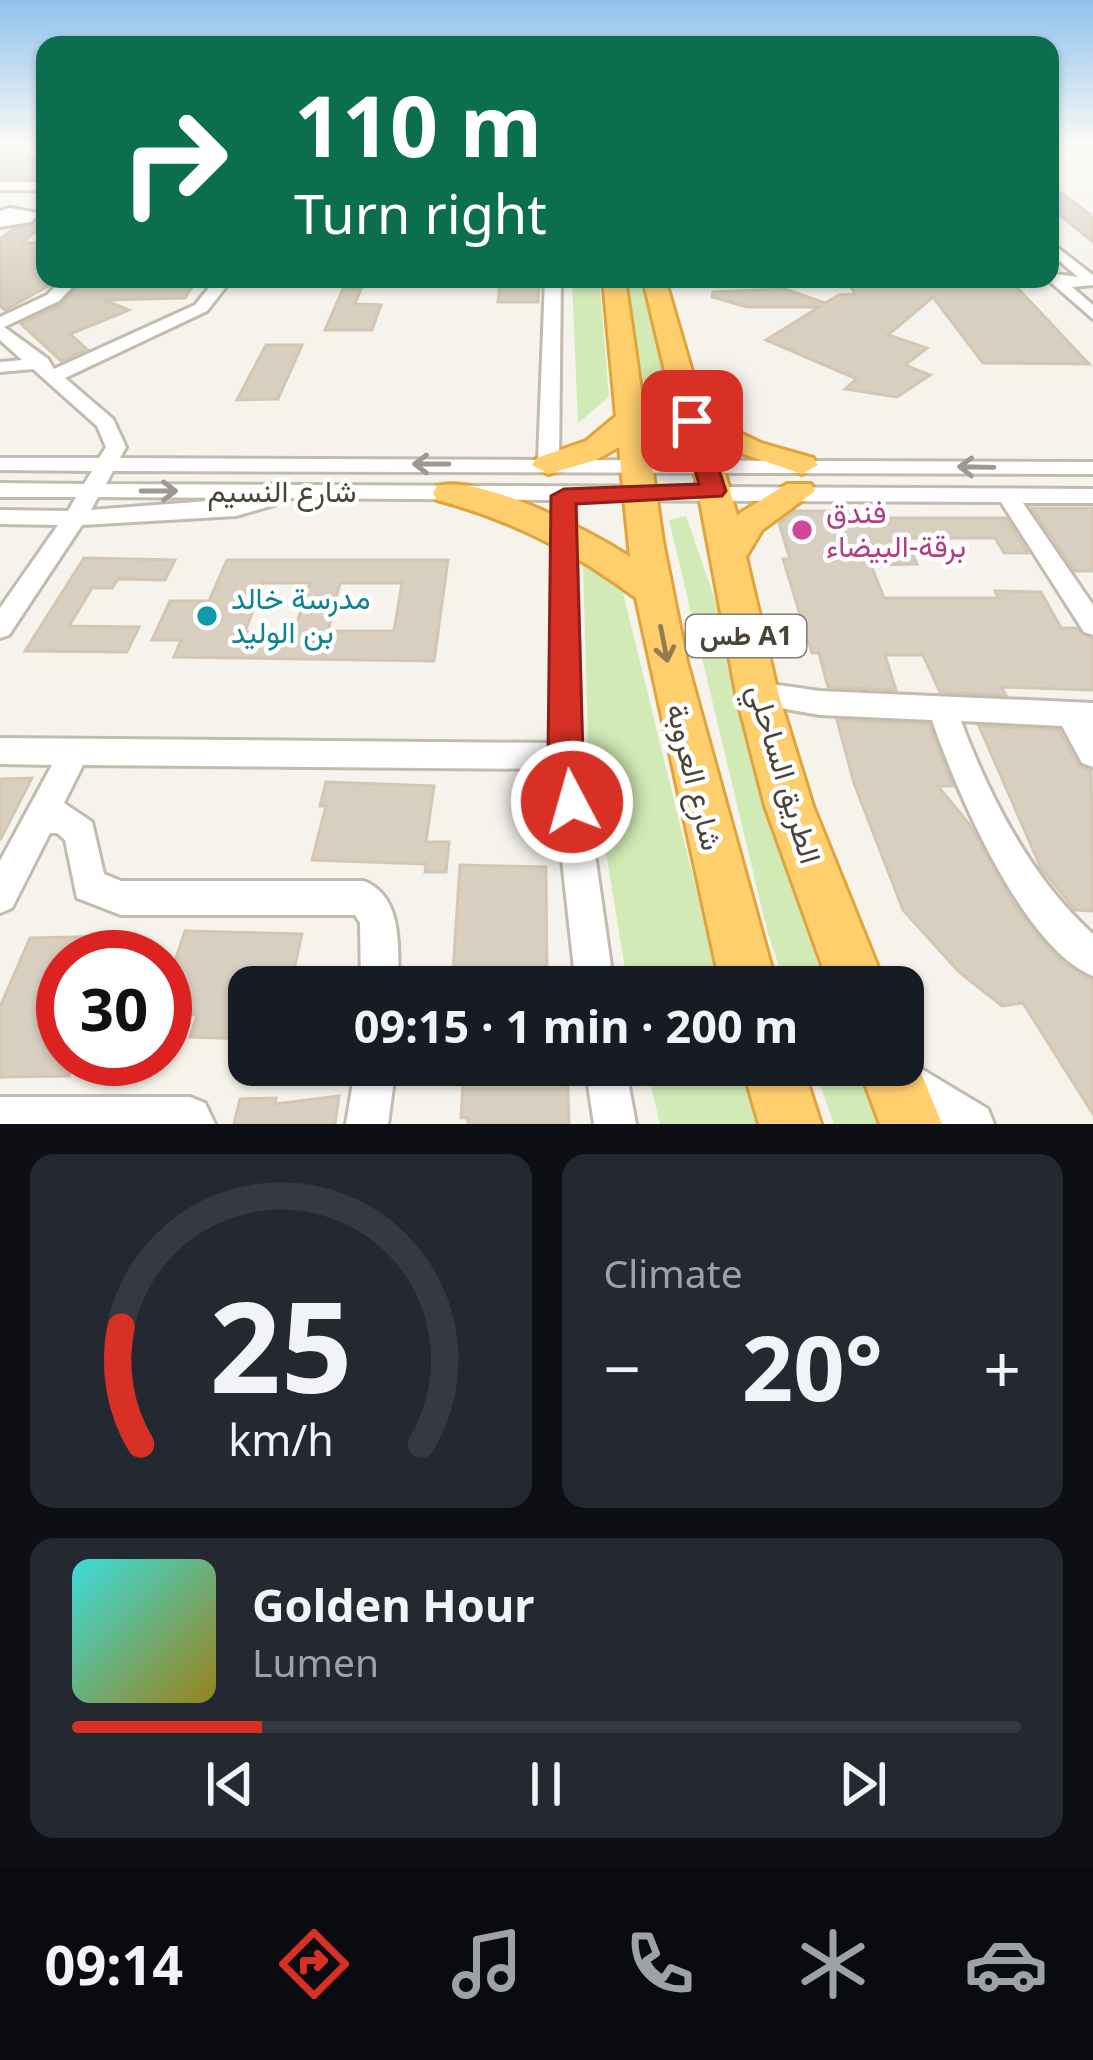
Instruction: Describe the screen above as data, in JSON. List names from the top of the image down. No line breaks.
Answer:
{"streets":{"highway":["طس A1","الطريق الساحلي","شارع العروبة"],"street":["شارع النسيم"]},"crossings":[["شارع النسيم","شارع العروبة"]],"one_way":["شارع العروبة"],"places":["فندق برقة-البيضاء","مدرسة خالد بن الوليد"],"page":{"turn":["110 m","Turn right"],"limit":"30","trip":"09:15 · 1 min · 200 m","tile":"Climate","heat":["−","20°","+"],"song":["Golden Hour","Lumen"],"tabs":"09:14","gauge":["25","km/h"]}}
